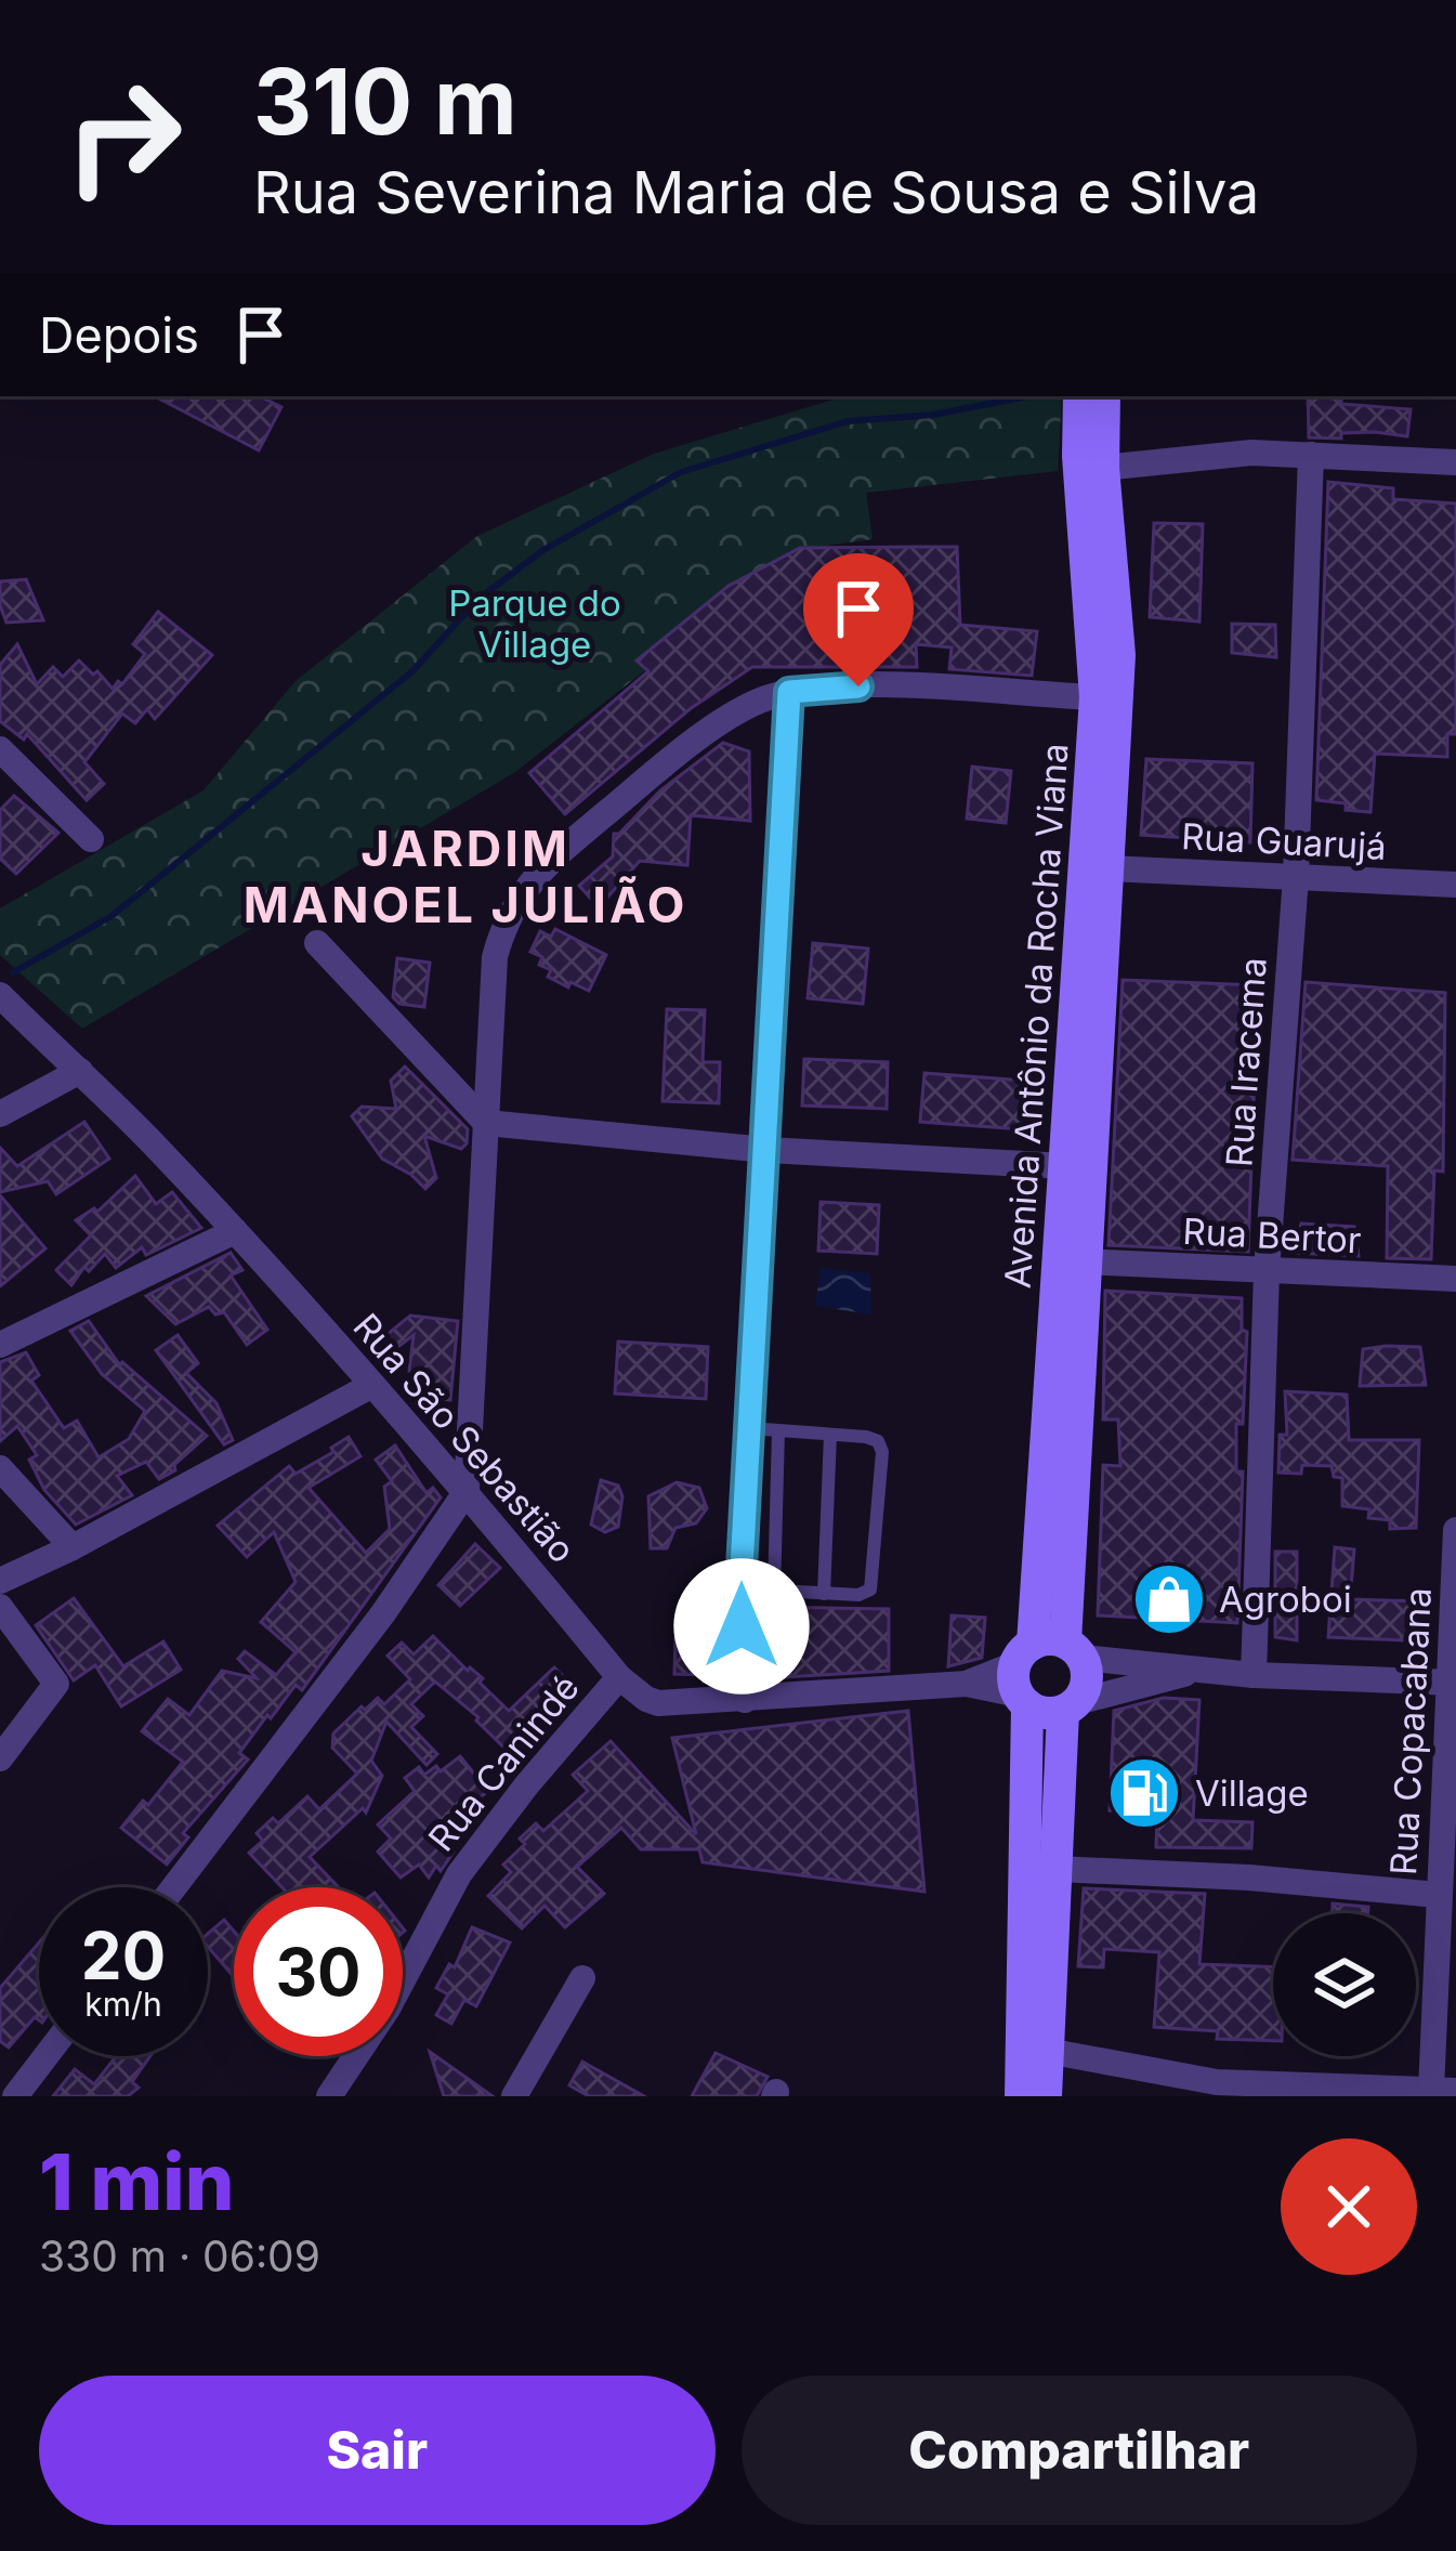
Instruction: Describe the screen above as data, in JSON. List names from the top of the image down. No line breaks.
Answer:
{"streets":{"main road":["Avenida Antônio da Rocha Viana"],"street":["Rua Guarujá","Rua Iracema","Rua Bertor","Rua São Sebastião","Rua Copacabana","Rua Canindé"]},"crossings":[["Rua Guarujá","Avenida Antônio da Rocha Viana"],["Rua Guarujá","Rua Iracema"],["Avenida Antônio da Rocha Viana","Rua Bertor"],["Avenida Antônio da Rocha Viana","Rua São Sebastião"],["Rua Iracema","Rua Bertor"],["Rua Iracema","Rua São Sebastião"],["Rua São Sebastião","Rua Copacabana"],["Rua São Sebastião","Rua Canindé"]],"districts":["JARDIM MANOEL JULIÃO"],"parks":["Parque do Village"],"places":{"shop":["Agroboi"],"fuel station":["Village"]},"page":{"turn":["310 m","Rua Severina Maria de Sousa e Silva"],"then":"Depois","speed":"20 km/h","limit":"30","heading":["1 min","330 m · 06:09"],"buttons":["Sair","Compartilhar"]}}
